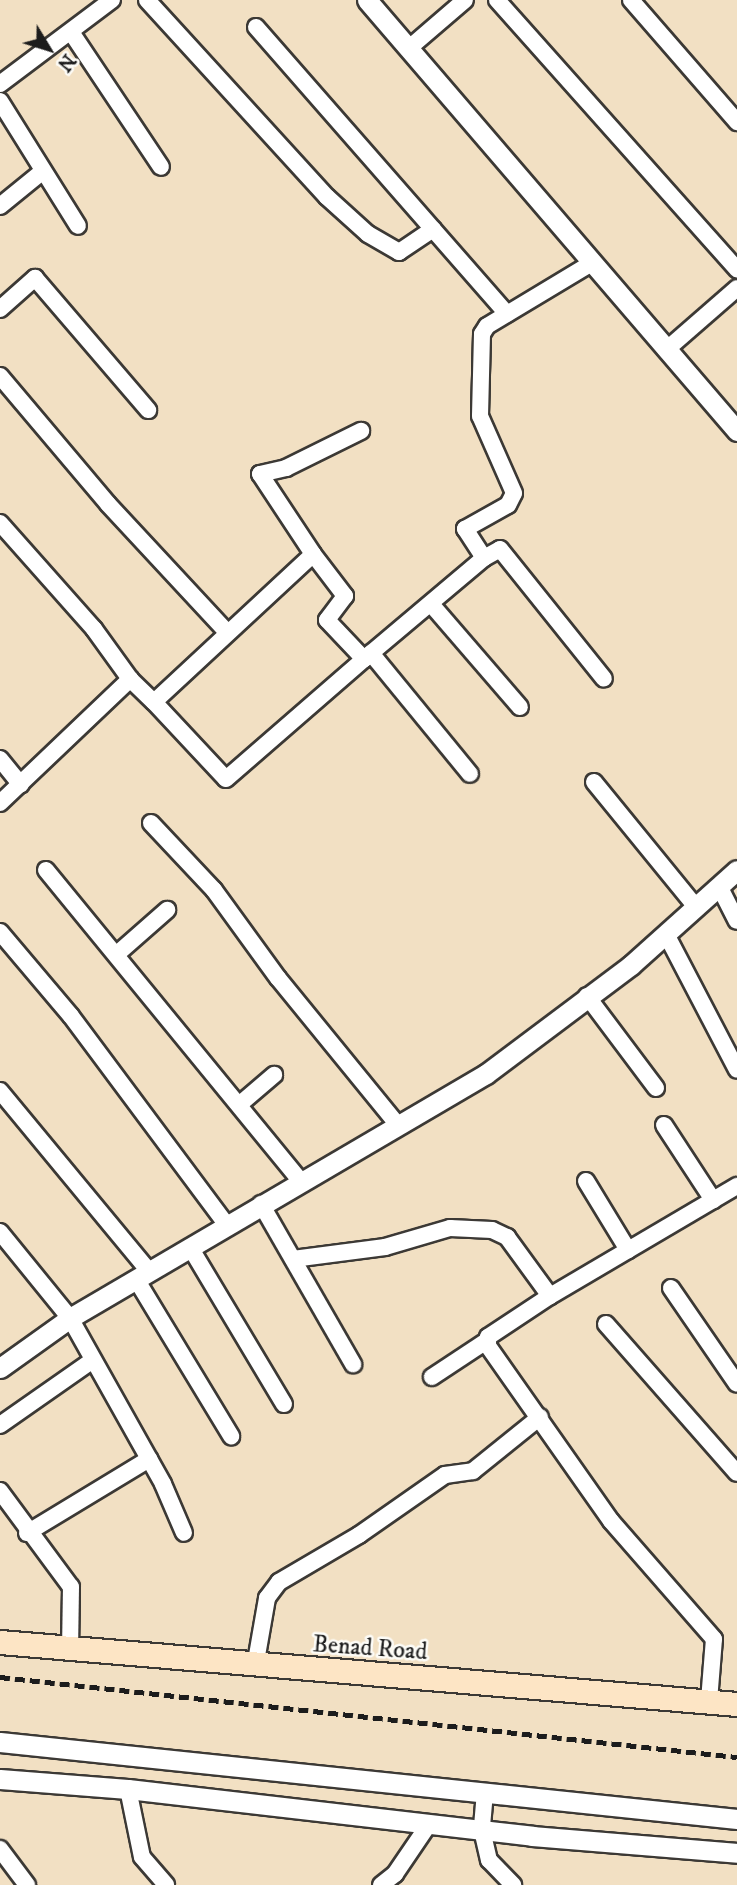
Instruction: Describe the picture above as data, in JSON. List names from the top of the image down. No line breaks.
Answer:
{"streets":{"main road":["Benad Road"]},"north":"bottom right"}
